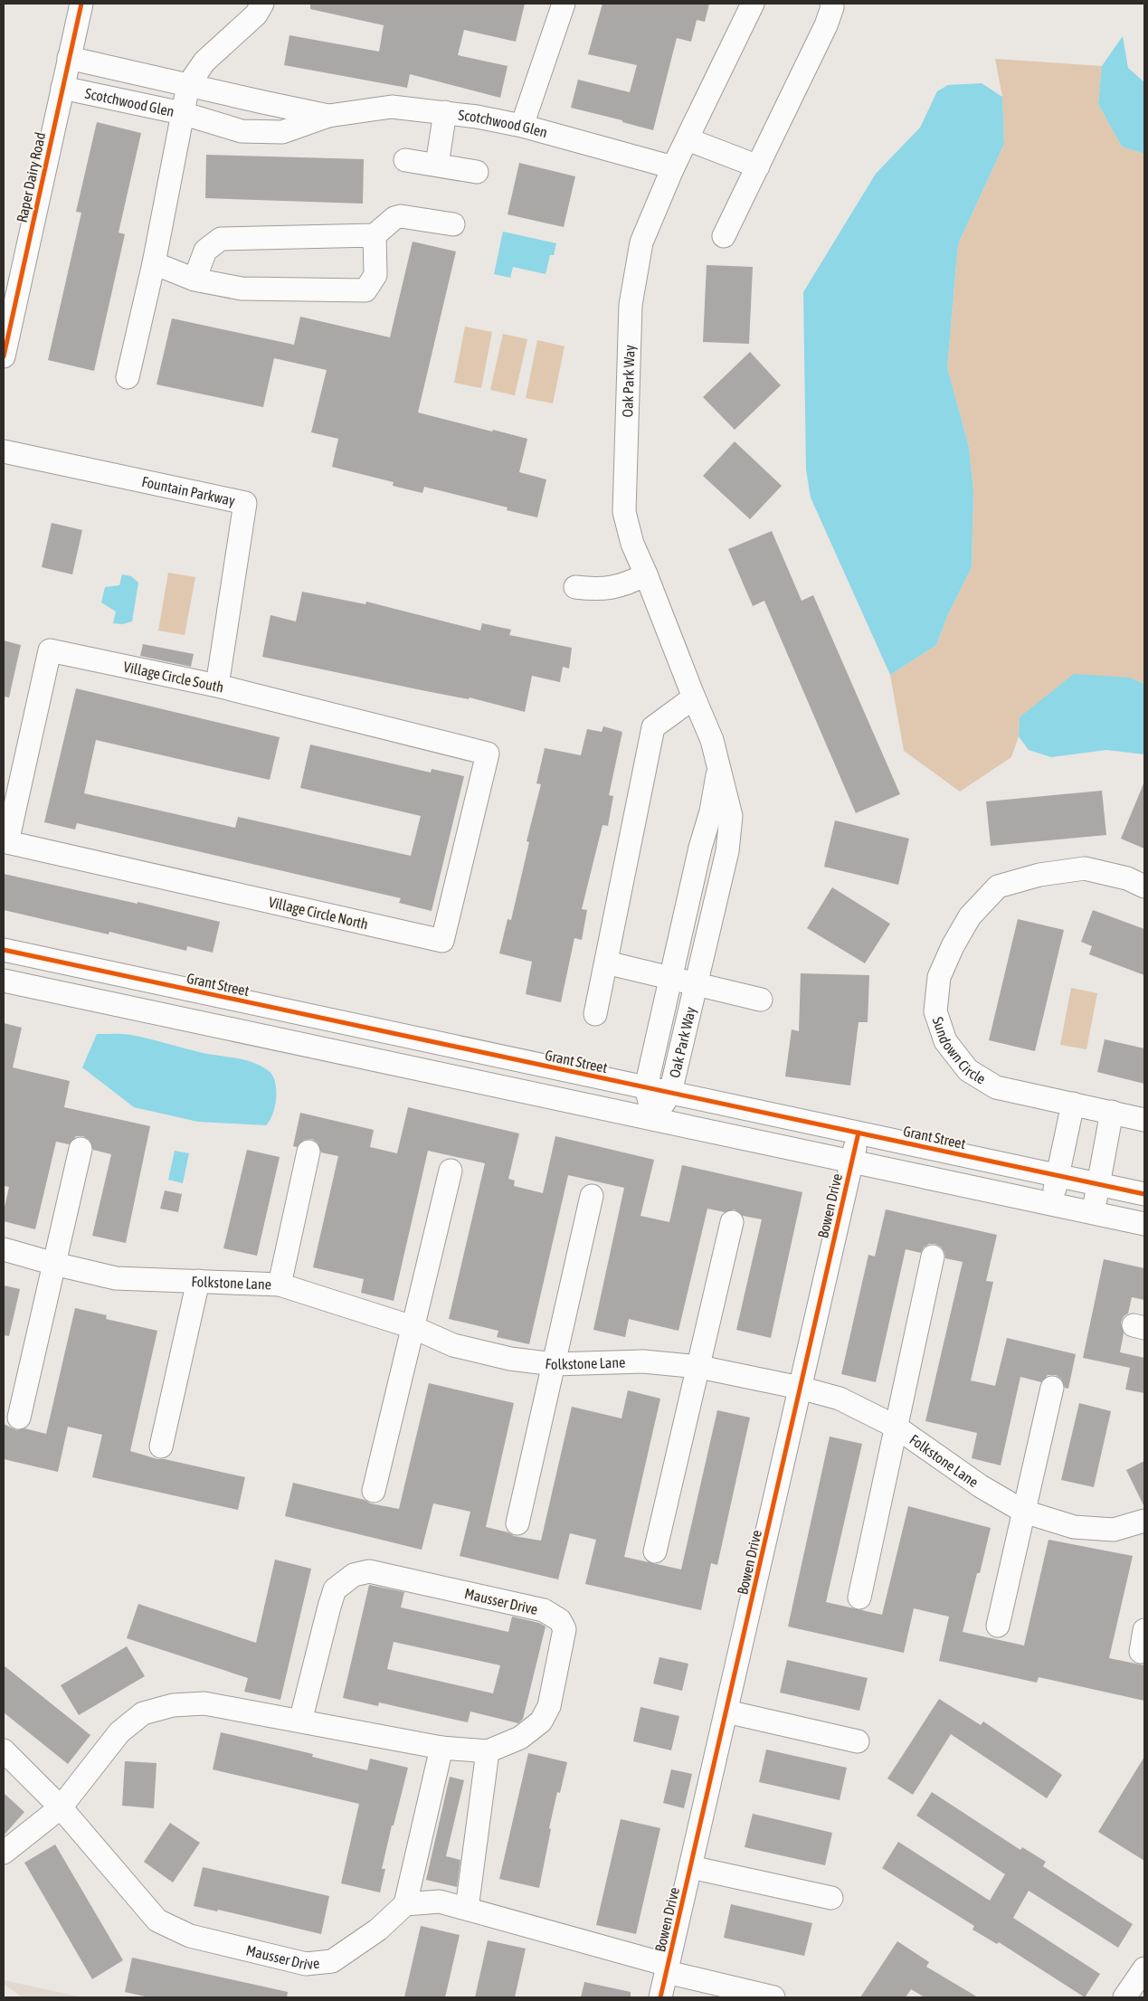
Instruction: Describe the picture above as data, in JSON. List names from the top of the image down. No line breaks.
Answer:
{"streets":{"street":["Scotchwood Glen","Raper Dairy Road","Oak Park Way","Fountain Parkway","Village Circle South","Village Circle North","Grant Street","Sundown Circle","Bowen Drive","Folkstone Lane","Mausser Drive"]},"crossings":[["Scotchwood Glen","Raper Dairy Road"],["Scotchwood Glen","Oak Park Way"],["Oak Park Way","Grant Street"],["Fountain Parkway","Village Circle South"],["Village Circle South","Village Circle North"],["Grant Street","Bowen Drive"],["Bowen Drive","Folkstone Lane"]]}
